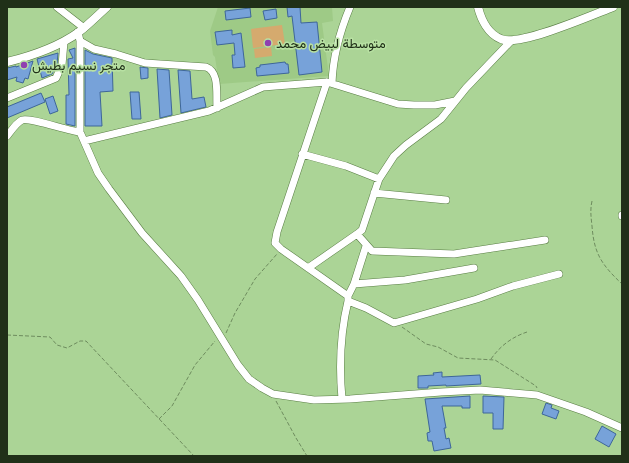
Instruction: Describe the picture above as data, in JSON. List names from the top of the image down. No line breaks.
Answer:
{"places":["متوسطة لبيض محمد","متجر نسيم بطيش"]}
